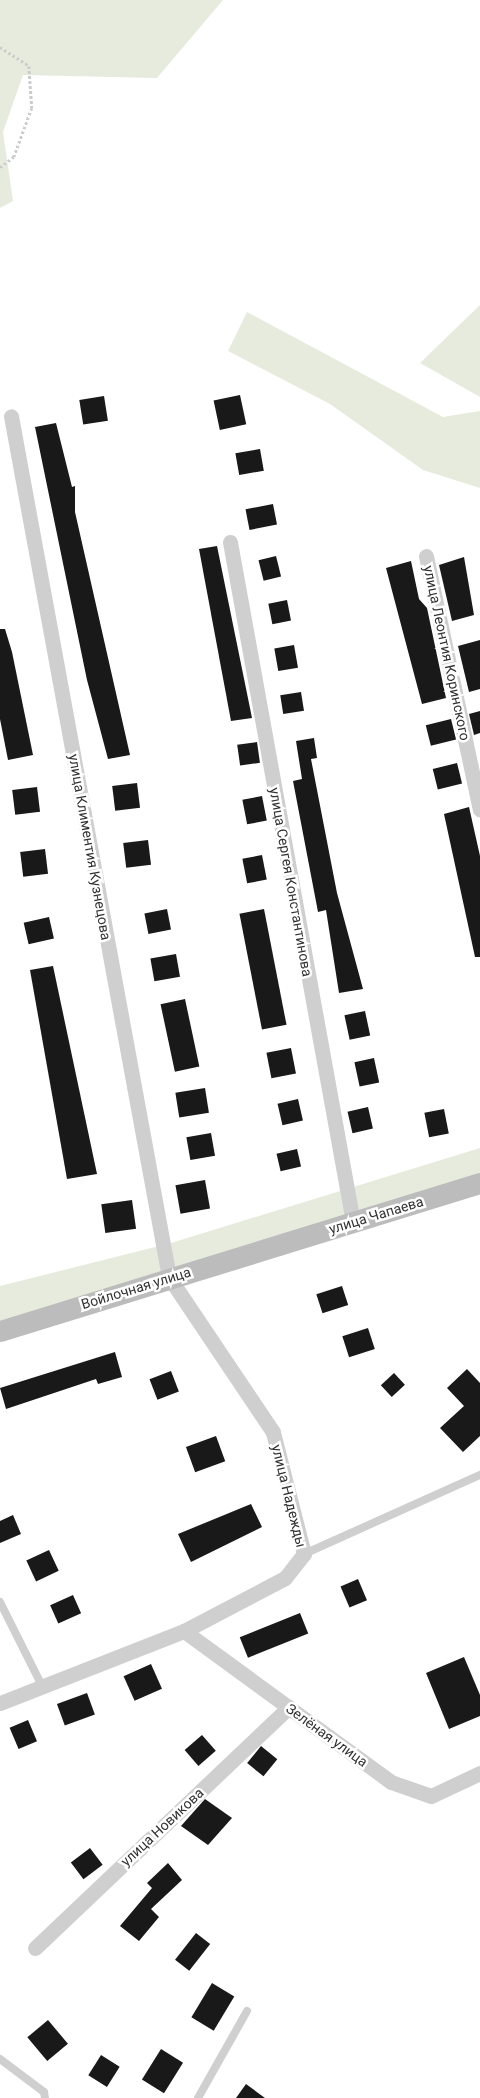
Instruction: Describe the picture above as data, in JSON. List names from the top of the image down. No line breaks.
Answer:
{"streets":{"street":["улица Леонтия Коринского","улица Климентия Кузнецова","улица Сергея Константинова","улица Чапаева","Войлочная улица","улица Надежды","Зелёная улица","улица Новикова"]},"crossings":[["улица Климентия Кузнецова","Войлочная улица"],["улица Климентия Кузнецова","улица Надежды"],["улица Сергея Константинова","улица Чапаева"],["улица Чапаева","Войлочная улица"],["Войлочная улица","улица Надежды"],["улица Надежды","Зелёная улица"],["Зелёная улица","улица Новикова"]]}
